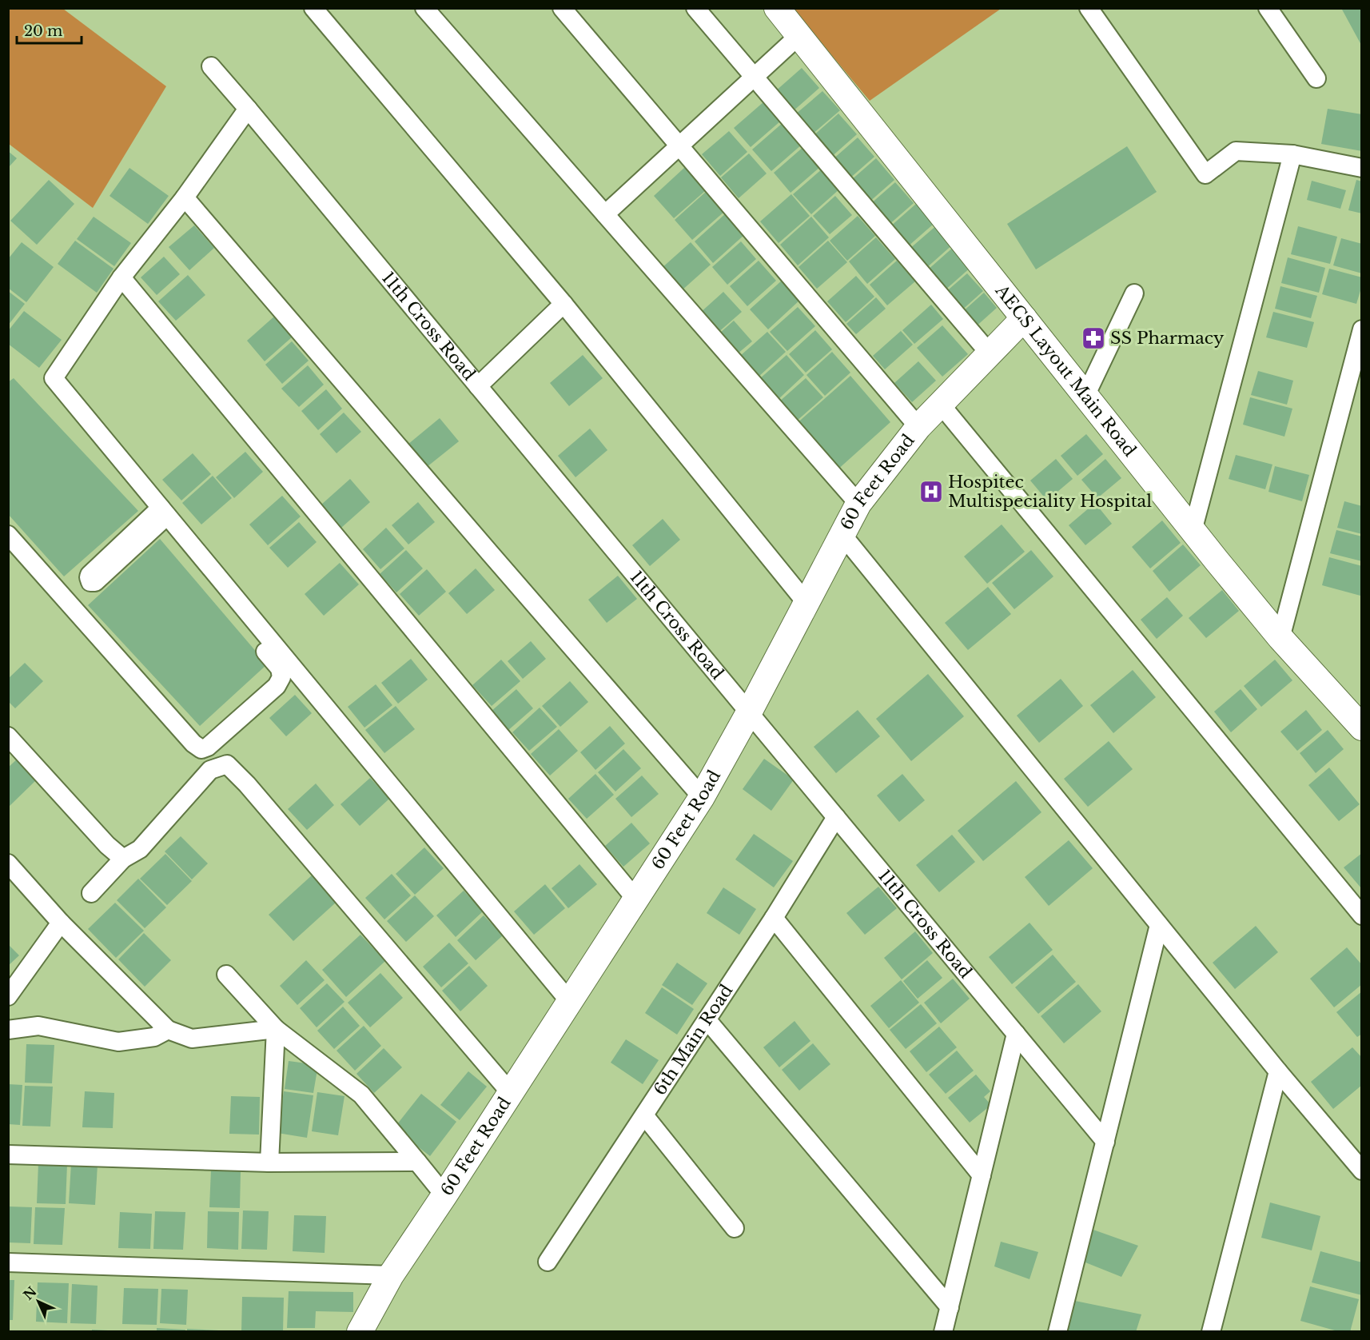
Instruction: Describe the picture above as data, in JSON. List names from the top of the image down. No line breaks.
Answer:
{"streets":{"street":["11th Cross Road","AECS Layout Main Road","60 Feet Road","6th Main Road"]},"crossings":[["11th Cross Road","60 Feet Road"],["11th Cross Road","6th Main Road"],["AECS Layout Main Road","60 Feet Road"]],"places":{"pharmacy":["SS Pharmacy"],"hospital":["Hospitec Multispeciality Hospital"]},"scale_bar":"20 m","north":"top left"}
